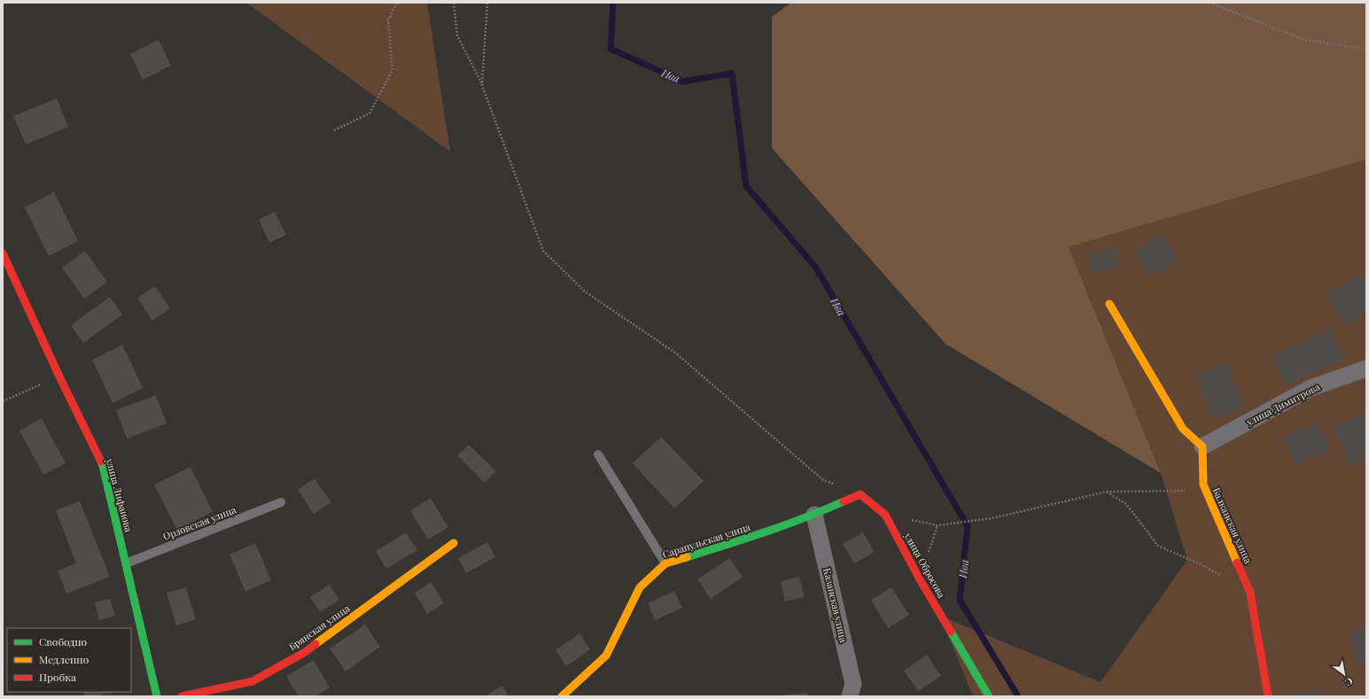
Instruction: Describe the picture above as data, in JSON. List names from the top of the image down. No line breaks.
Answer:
{"streets":{"street":["улица Димитрова","улица Лифанова","Балканская улица","Сарапульская улица","улица Обросова","Казанская улица","Брянская улица"],"lane":["Орловская улица"]},"crossings":[["улица Димитрова","Балканская улица"],["улица Лифанова","Орловская улица"],["Сарапульская улица","Казанская улица"]],"water":["Ива"],"legend":["Свободно","Медленно","Пробка"],"north":"bottom right"}
